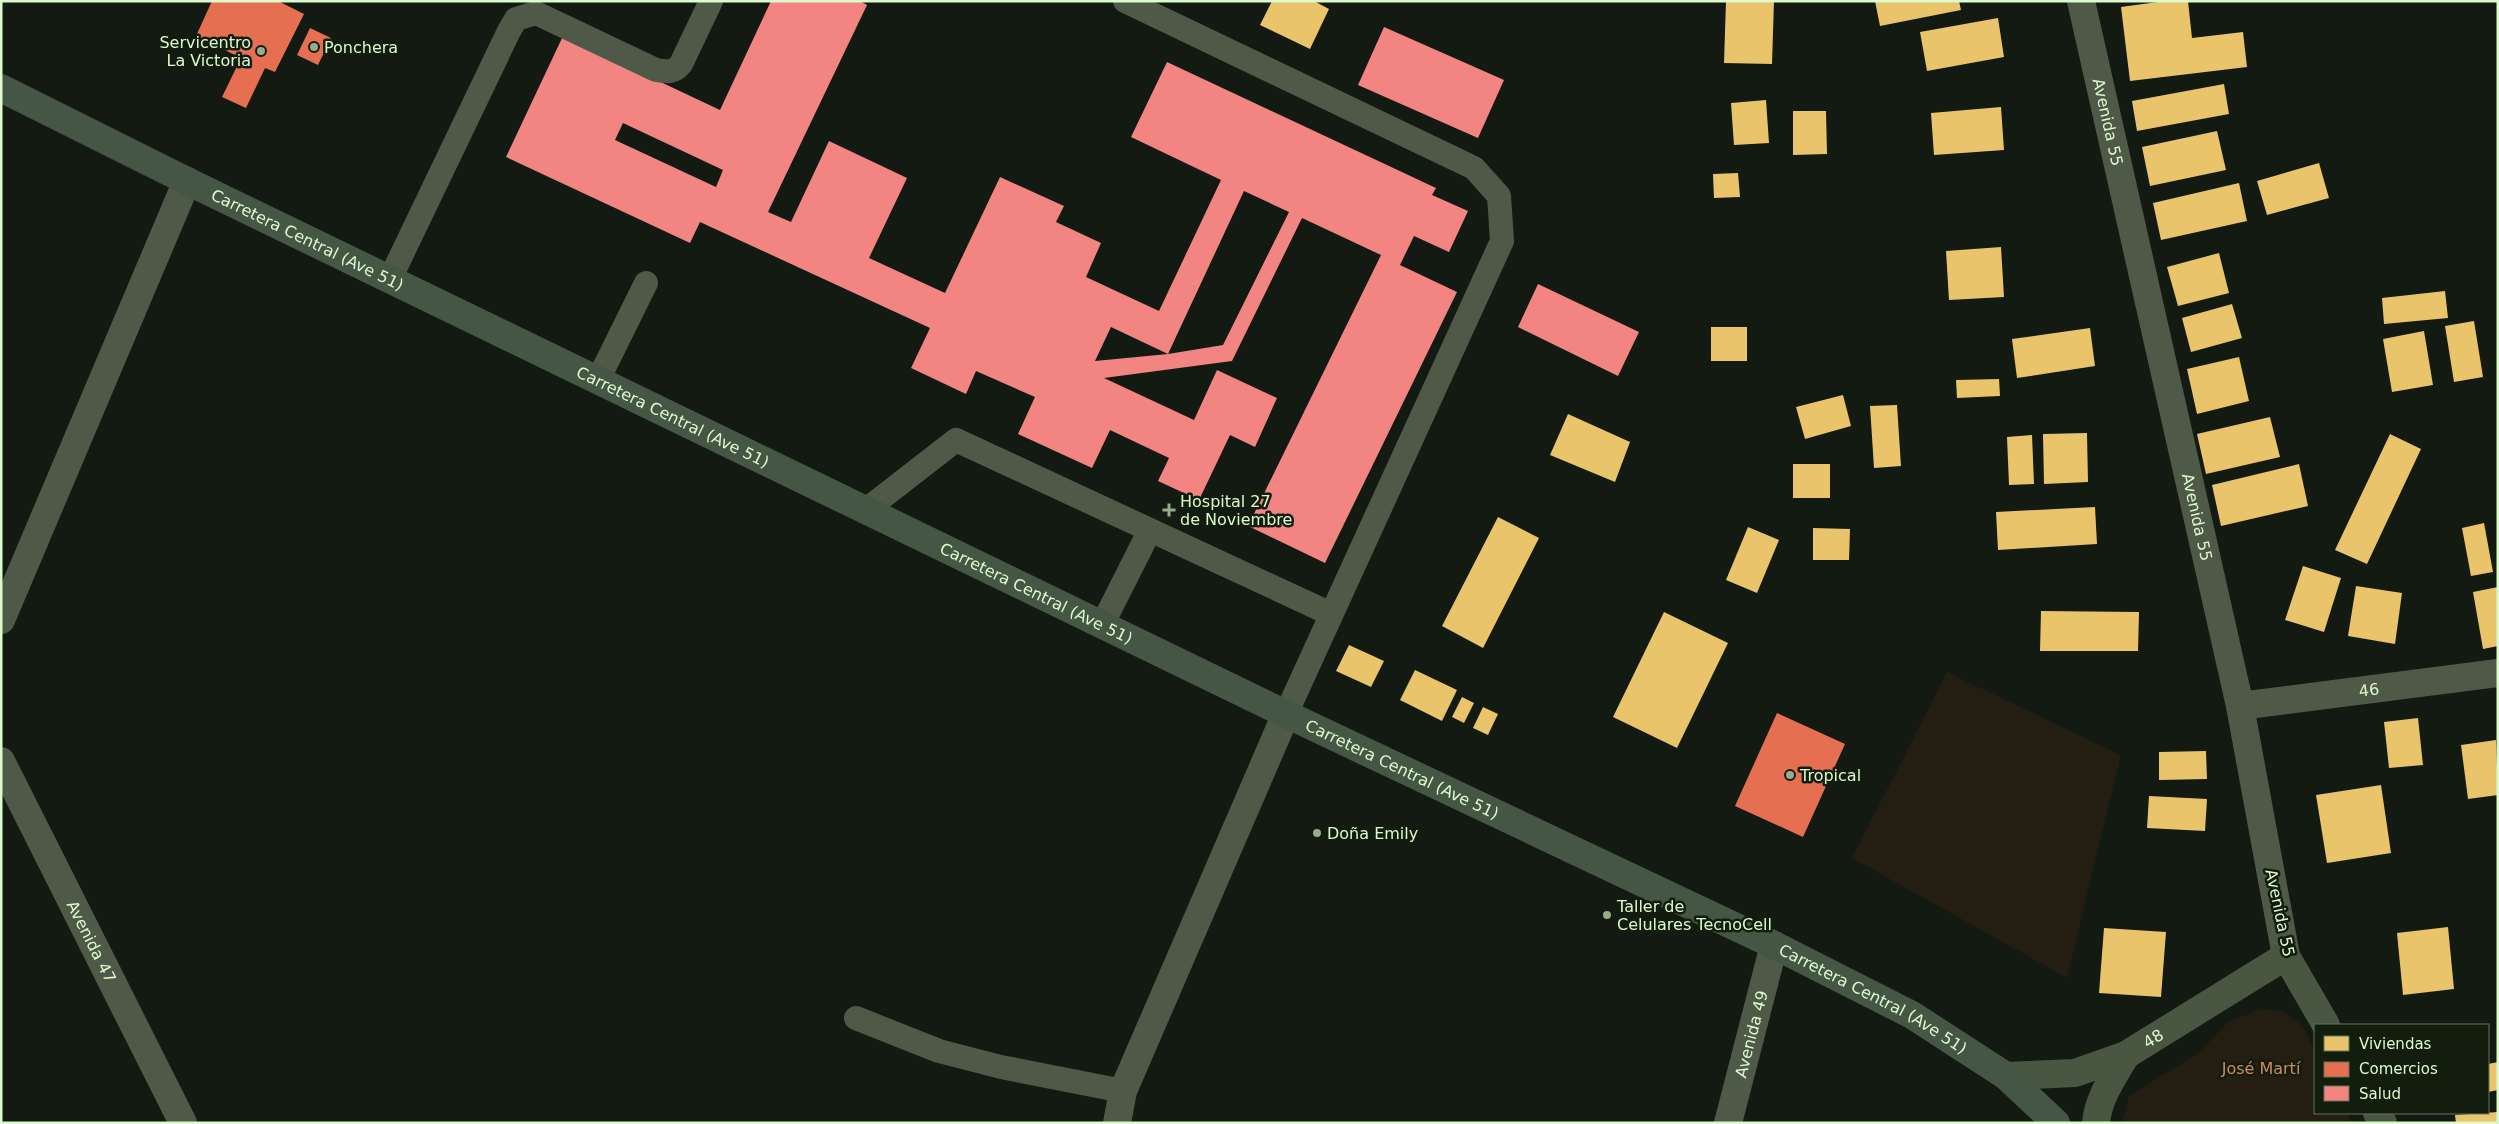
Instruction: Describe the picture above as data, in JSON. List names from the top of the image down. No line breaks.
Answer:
{"streets":{"main road":["Avenida 55","Carretera Central (Ave 51)","48"],"street":["46","Avenida 47","Avenida 49"]},"crossings":[["Avenida 55","46"],["Avenida 55","48"],["Carretera Central (Ave 51)","Avenida 49"],["Carretera Central (Ave 51)","48"]],"parks":["José Martí"],"places":{"other":["Ponchera","Servicentro La Victoria","Tropical","Doña Emily","Taller de Celulares TecnoCell"],"health":["Hospital 27 de Noviembre"]},"legend":["Viviendas","Comercios","Salud"]}
